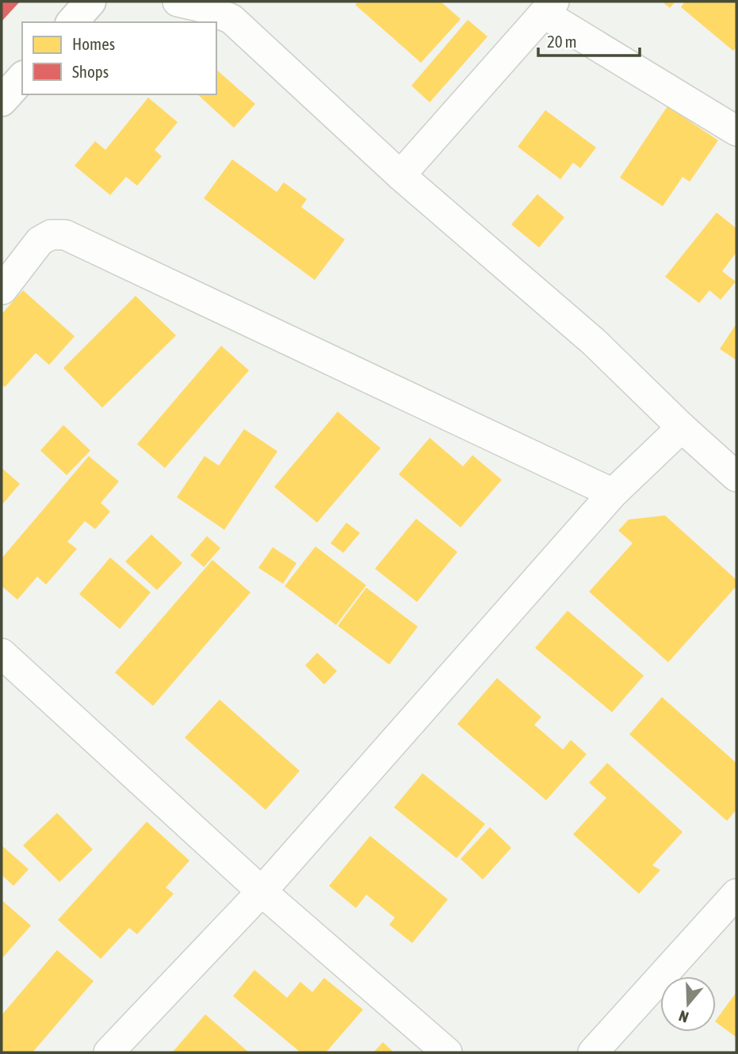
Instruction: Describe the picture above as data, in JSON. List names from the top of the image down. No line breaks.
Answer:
{"legend":["Homes","Shops"],"scale_bar":"20 m","north":"bottom"}
